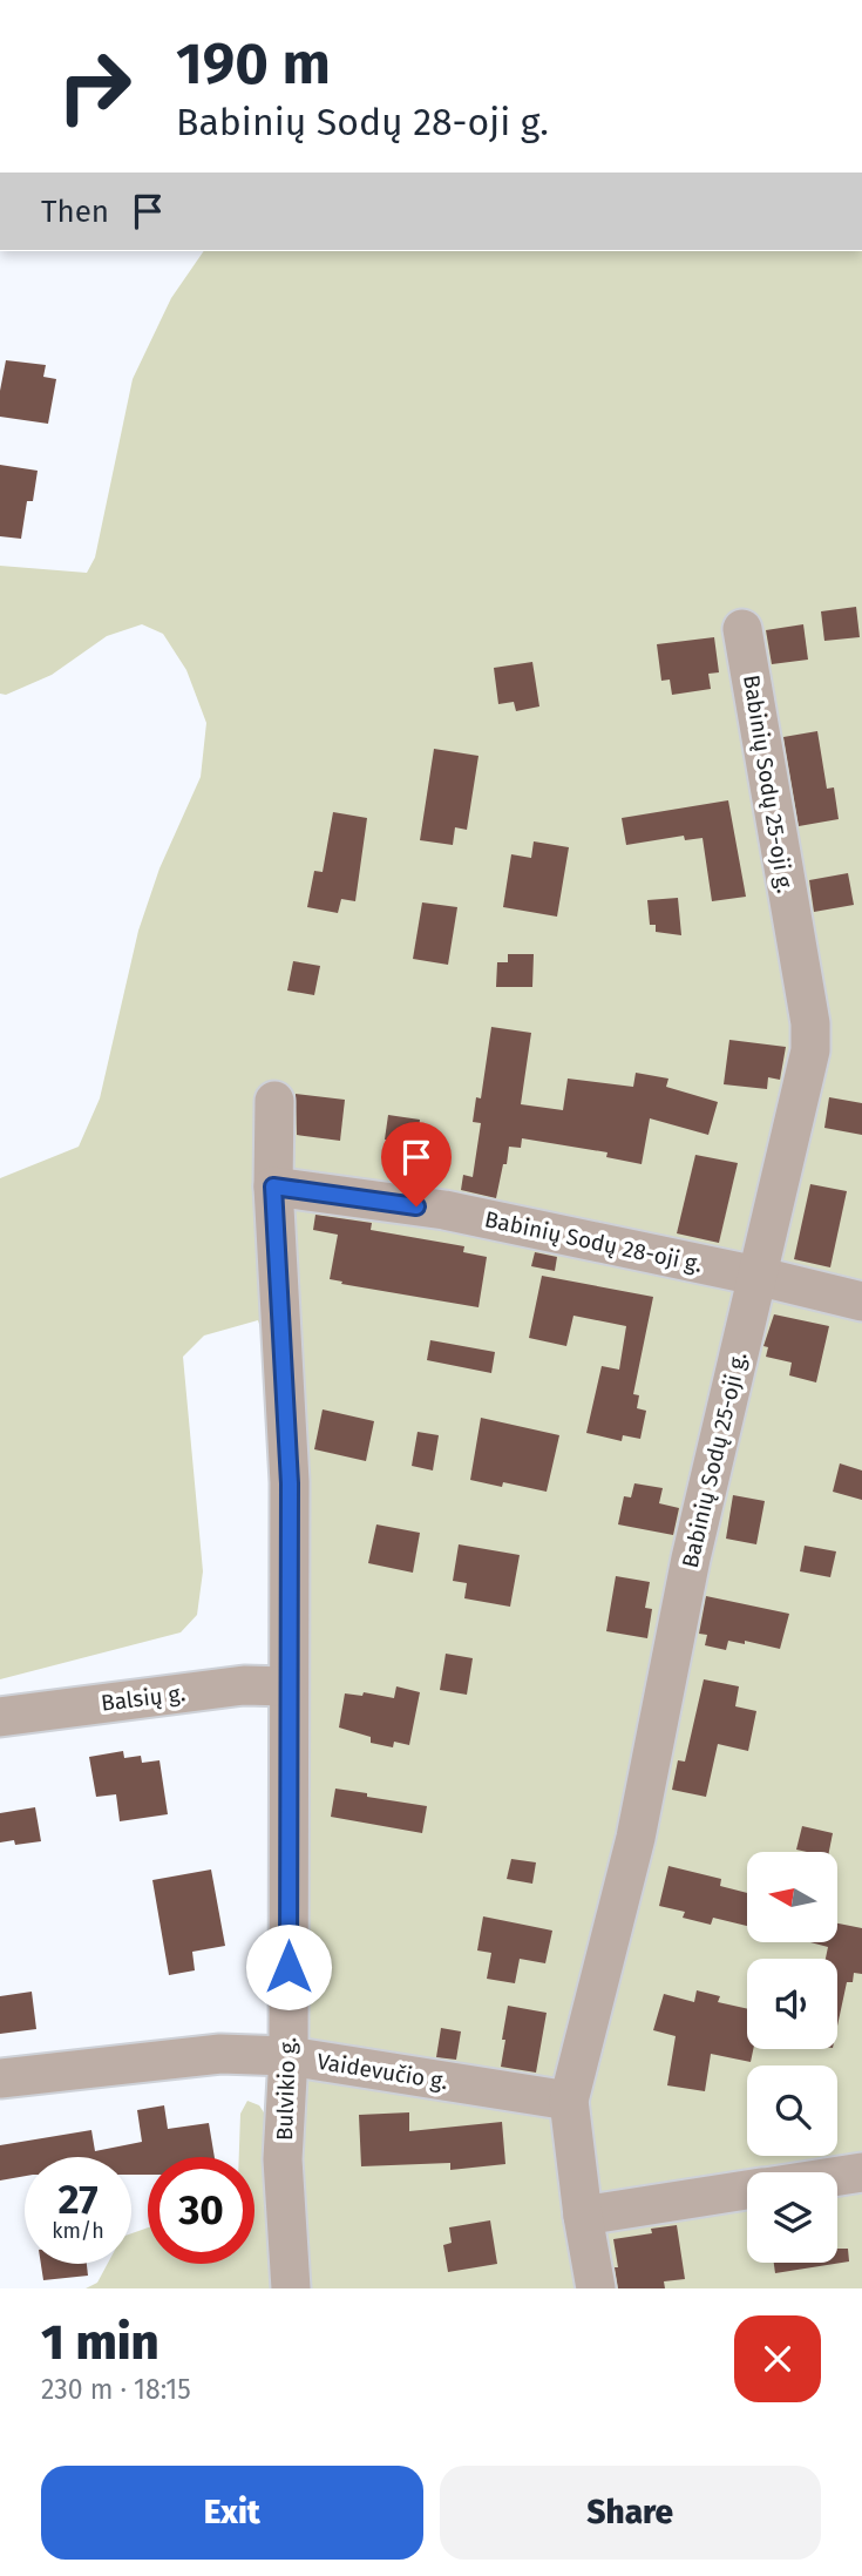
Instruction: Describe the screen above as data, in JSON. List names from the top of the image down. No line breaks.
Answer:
{"streets":{"street":["Babinių Sodų 25-oji g.","Babinių Sodų 28-oji g.","Balsių g.","Vaidevučio g.","Bulvikio g."]},"crossings":[["Babinių Sodų 25-oji g.","Babinių Sodų 28-oji g."],["Babinių Sodų 25-oji g.","Vaidevučio g."],["Babinių Sodų 28-oji g.","Bulvikio g."],["Balsių g.","Bulvikio g."],["Vaidevučio g.","Bulvikio g."]],"north":"left","page":{"turn":["190 m","Babinių Sodų 28-oji g."],"then":"Then","speed":"27 km/h","limit":"30","heading":["1 min","230 m · 18:15"],"buttons":["Exit","Share"]}}
